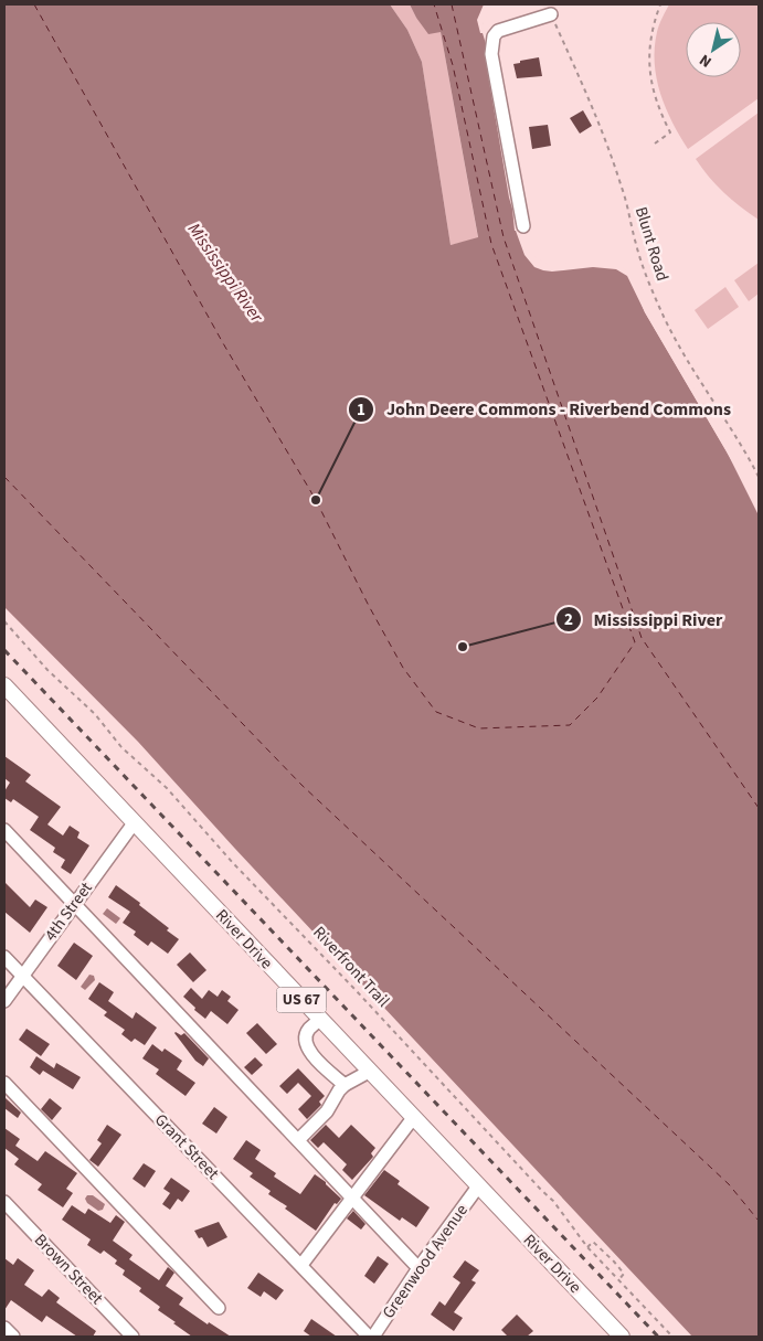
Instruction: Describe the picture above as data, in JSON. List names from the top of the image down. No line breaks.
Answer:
{"streets":{"main road":["River Drive","US 67"],"street":["4th Street","Grant Street","Greenwood Avenue","Brown Street"],"path":["Blunt Road","Riverfront Trail"]},"crossings":[["4th Street","River Drive"],["4th Street","Grant Street"],["River Drive","Greenwood Avenue"]],"water":["Mississippi River"],"places":["John Deere Commons - Riverbend Commons","Mississippi River"],"north":"bottom left"}
